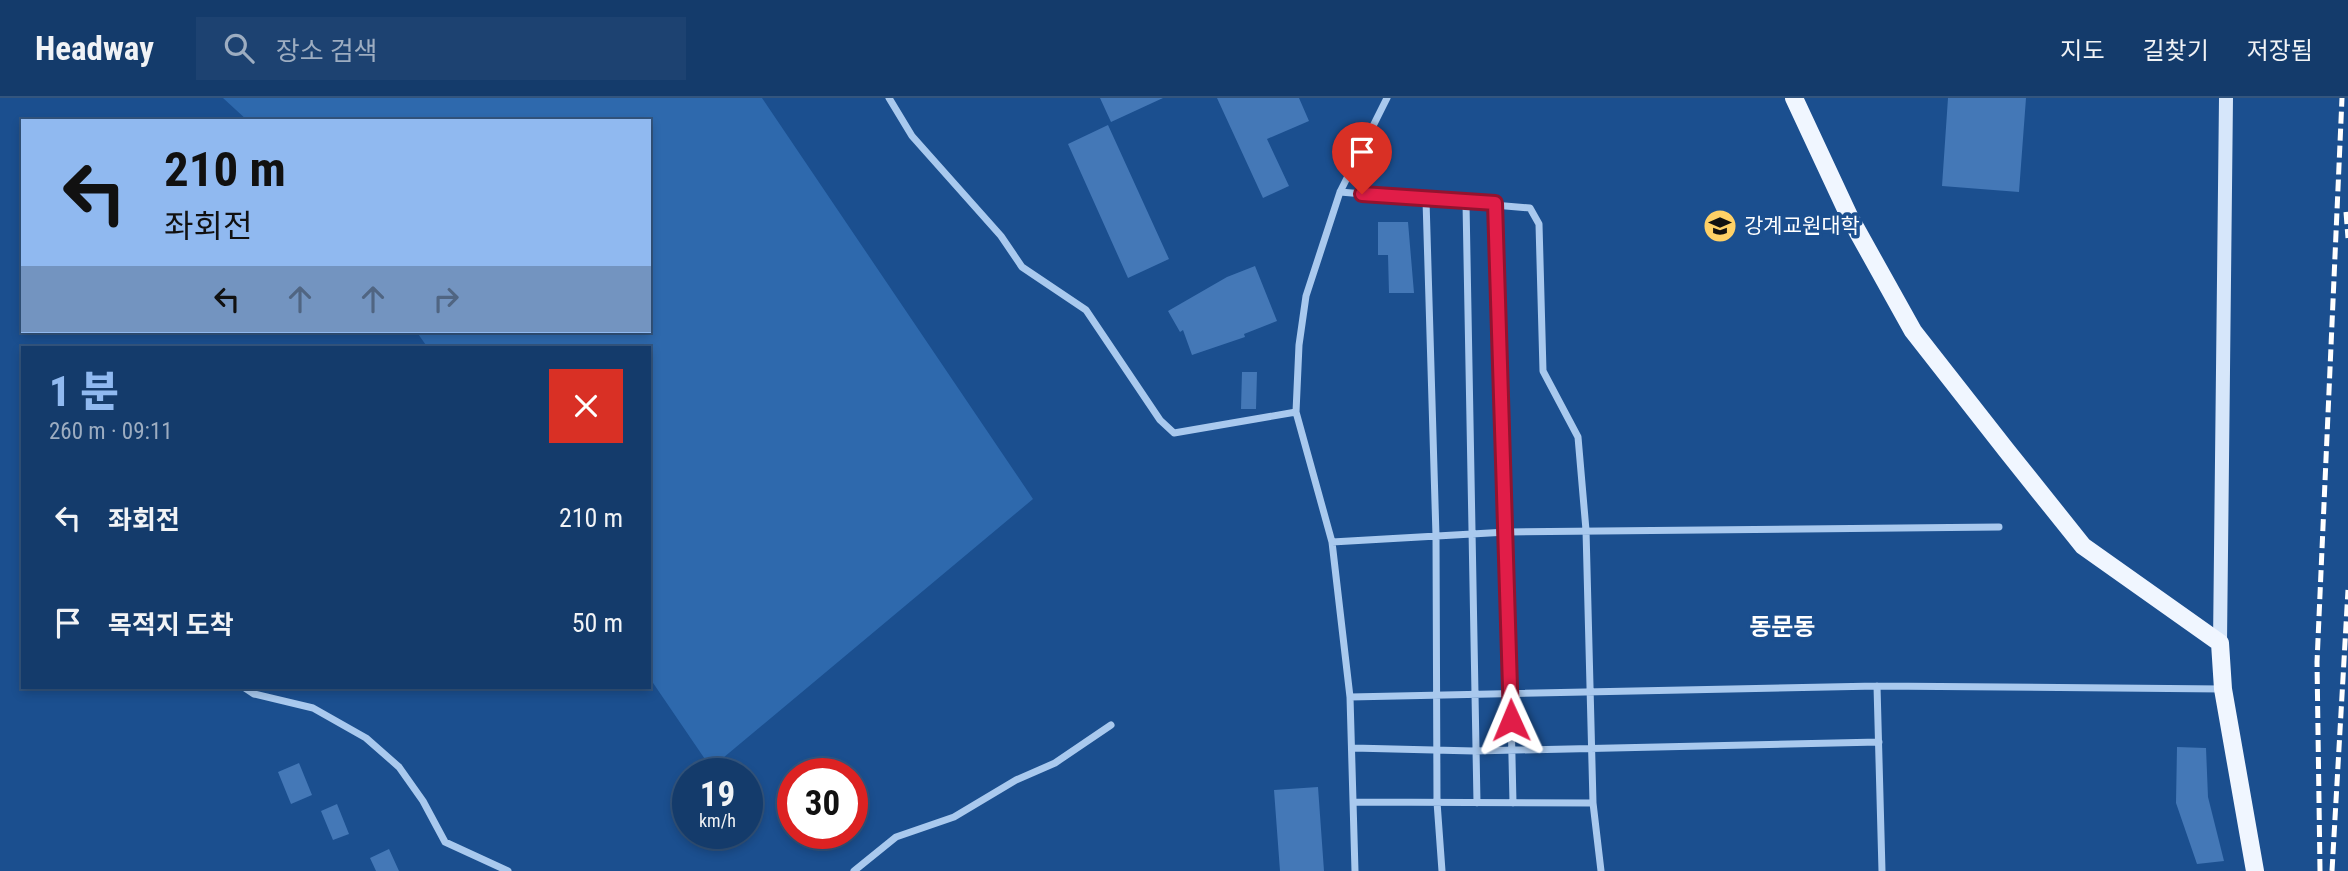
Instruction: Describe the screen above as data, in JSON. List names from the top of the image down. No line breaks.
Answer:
{"districts":["동문동"],"places":{"school or university":["강계교원대학"]},"page":{"header":"Headway","search":"장소 검색","nav":["지도","길찾기","저장됨"],"turn":["210 m","좌회전"],"heading":["1 분","260 m · 09:11"],"list":[{"name":"좌회전","value":"210 m"},{"name":"목적지 도착","value":"50 m"}],"speed":"19 km/h","limit":"30"}}
